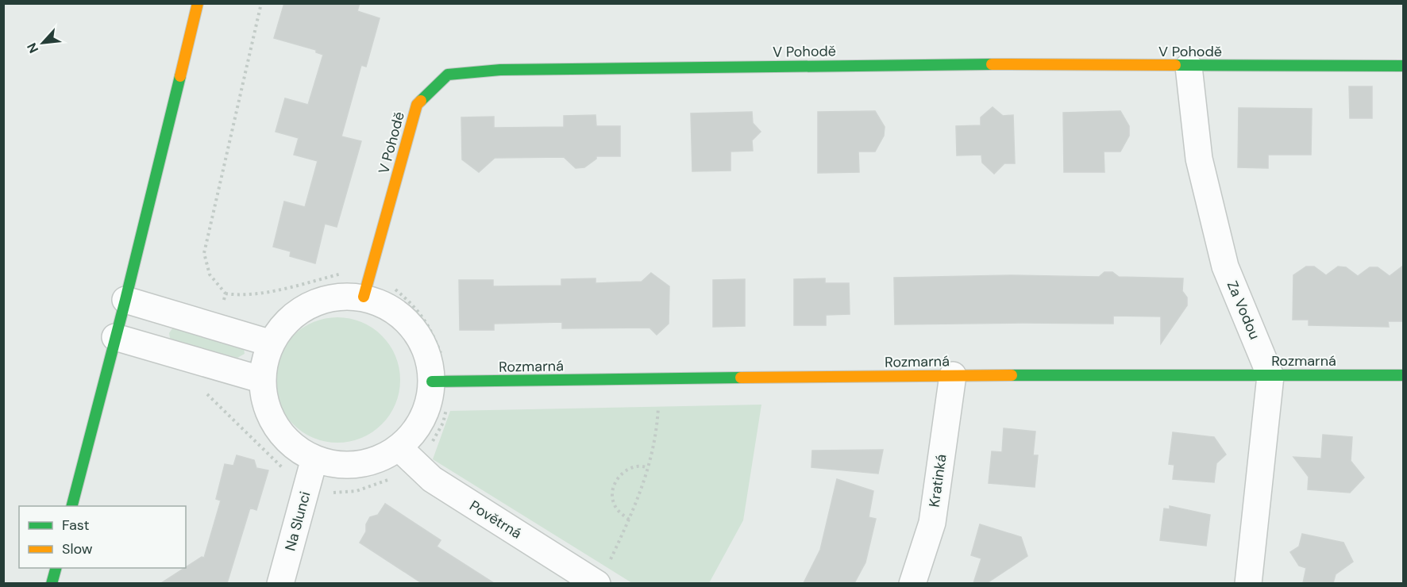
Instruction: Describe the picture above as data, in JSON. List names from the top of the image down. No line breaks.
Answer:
{"streets":{"street":["V Pohodě","Za Vodou","Rozmarná","Kratinká","Povětrná","Na Slunci"]},"crossings":[["V Pohodě","Za Vodou"],["Za Vodou","Rozmarná"],["Rozmarná","Kratinká"]],"legend":["Fast","Slow"],"north":"bottom left"}
